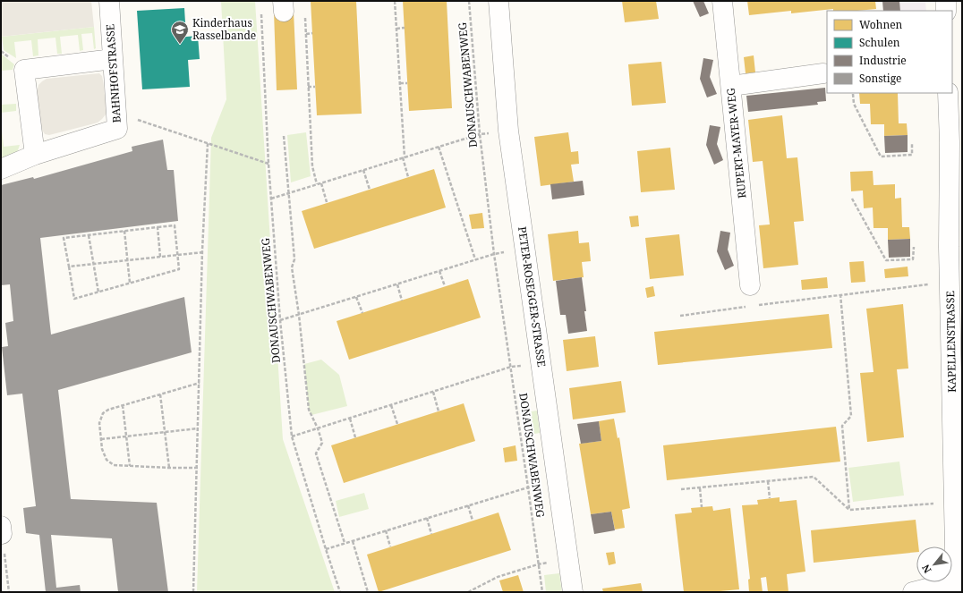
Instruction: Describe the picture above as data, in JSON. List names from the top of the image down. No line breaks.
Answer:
{"streets":{"street":["BAHNHOFSTRASSE","RUPERT-MAYER-WEG","PETER-ROSEGGER-STRASSE","KAPELLENSTRASSE"],"path":["DONAUSCHWABENWEG"]},"places":{"school or university":["Kinderhaus Rasselbande"]},"legend":["Wohnen","Schulen","Industrie","Sonstige"],"north":"bottom left"}
